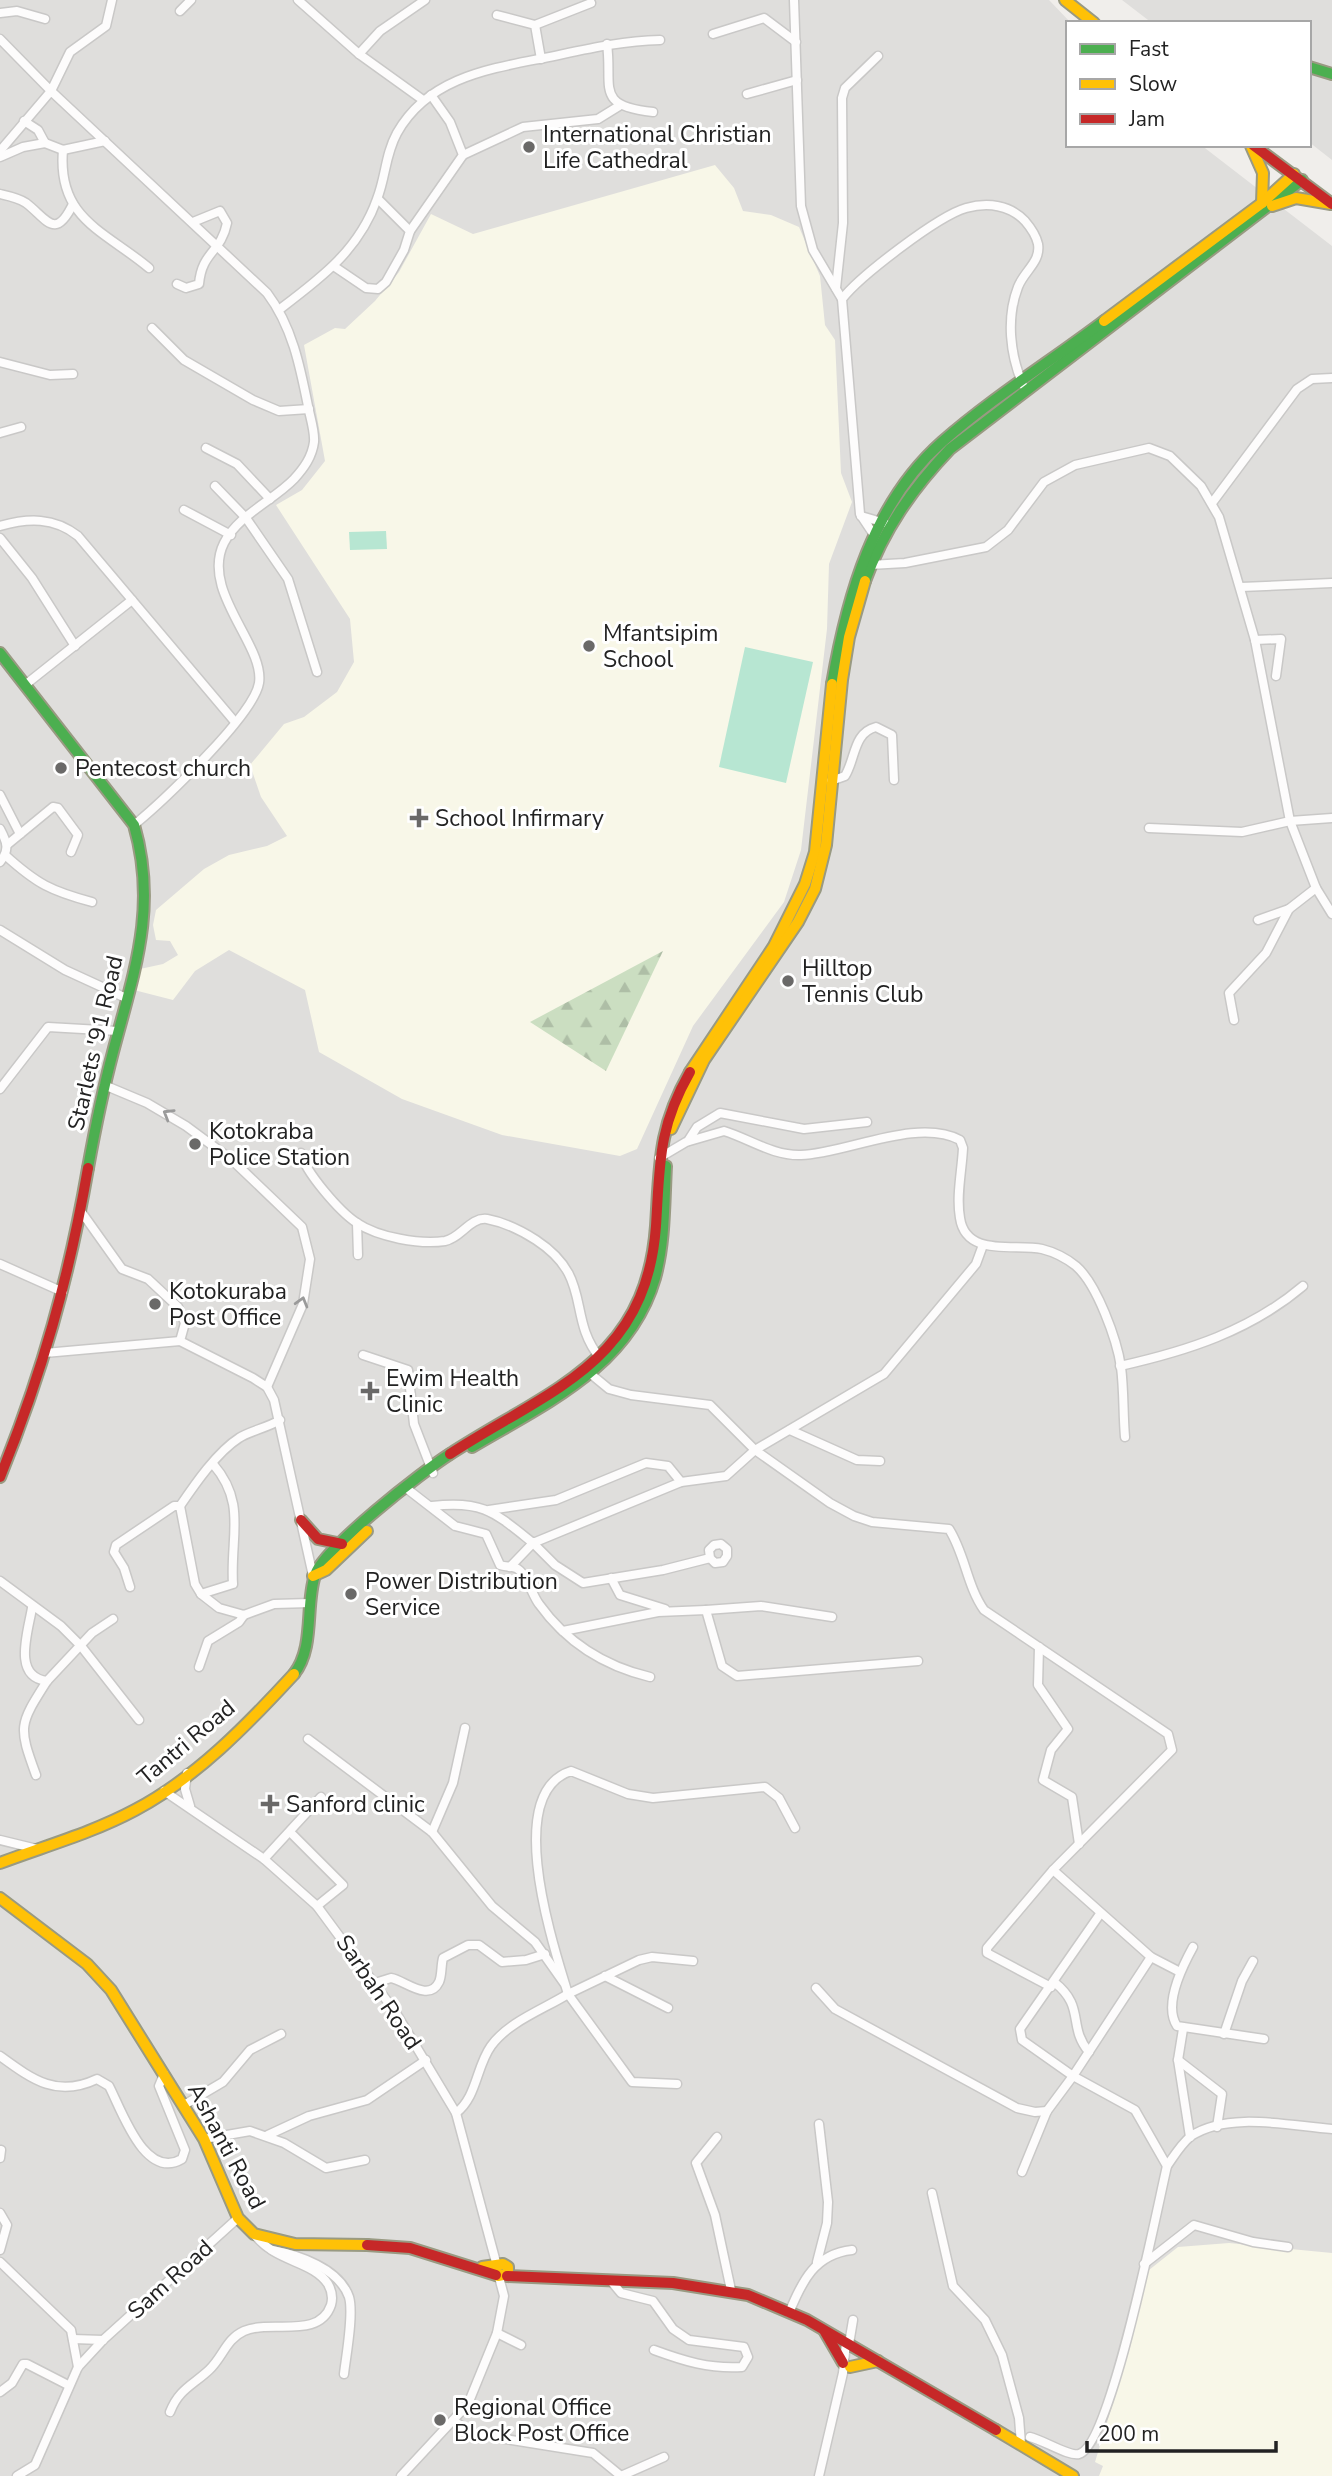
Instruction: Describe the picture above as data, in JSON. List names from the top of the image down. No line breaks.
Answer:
{"streets":{"main road":["Starlets '91 Road","Tantri Road","Ashanti Road"],"street":["Sarbah Road","Sam Road"]},"crossings":[["Tantri Road","Sarbah Road"],["Sarbah Road","Ashanti Road"],["Ashanti Road","Sam Road"]],"places":{"other":["International Christian Life Cathedral","Mfantsipim School","Pentecost church","Hilltop Tennis Club","Kotokraba Police Station","Kotokuraba Post Office","Power Distribution Service","Regional Office Block Post Office"],"health":["School Infirmary","Ewim Health Clinic","Sanford clinic"]},"legend":["Fast","Slow","Jam"],"scale_bar":"200 m"}
